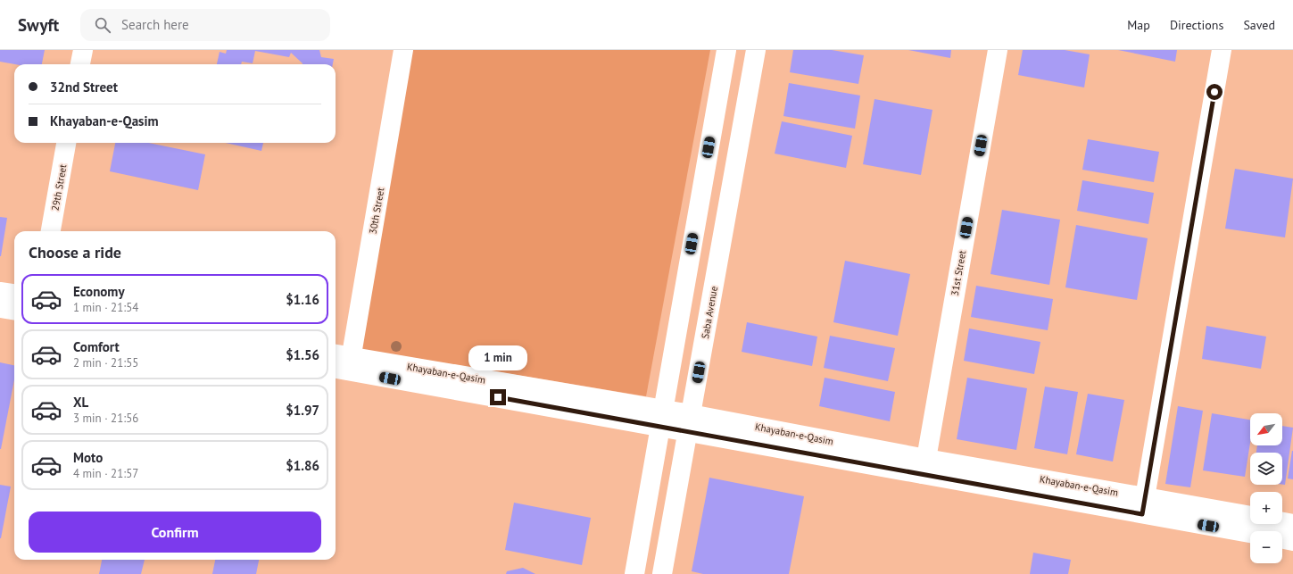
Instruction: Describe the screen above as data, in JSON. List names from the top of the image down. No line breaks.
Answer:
{"streets":{"street":["29th Street","30th Street","31st Street","Saba Avenue","Khayaban-e-Qasim"]},"crossings":[["30th Street","Khayaban-e-Qasim"],["31st Street","Khayaban-e-Qasim"],["Saba Avenue","Khayaban-e-Qasim"]],"north":"bottom left","page":{"header":"Swyft","search":"Search here","nav":["Map","Directions","Saved"],"banner":["32nd Street","Khayaban-e-Qasim"],"heading":"Choose a ride","list":[{"name":"Economy","note":"1 min · 21:54","value":"$1.16"},{"name":"Comfort","note":"2 min · 21:55","value":"$1.56"},{"name":"XL","note":"3 min · 21:56","value":"$1.97"},{"name":"Moto","note":"4 min · 21:57","value":"$1.86"}],"bubble":"1 min","map_buttons":["+","−"],"buttons":"Confirm"}}
